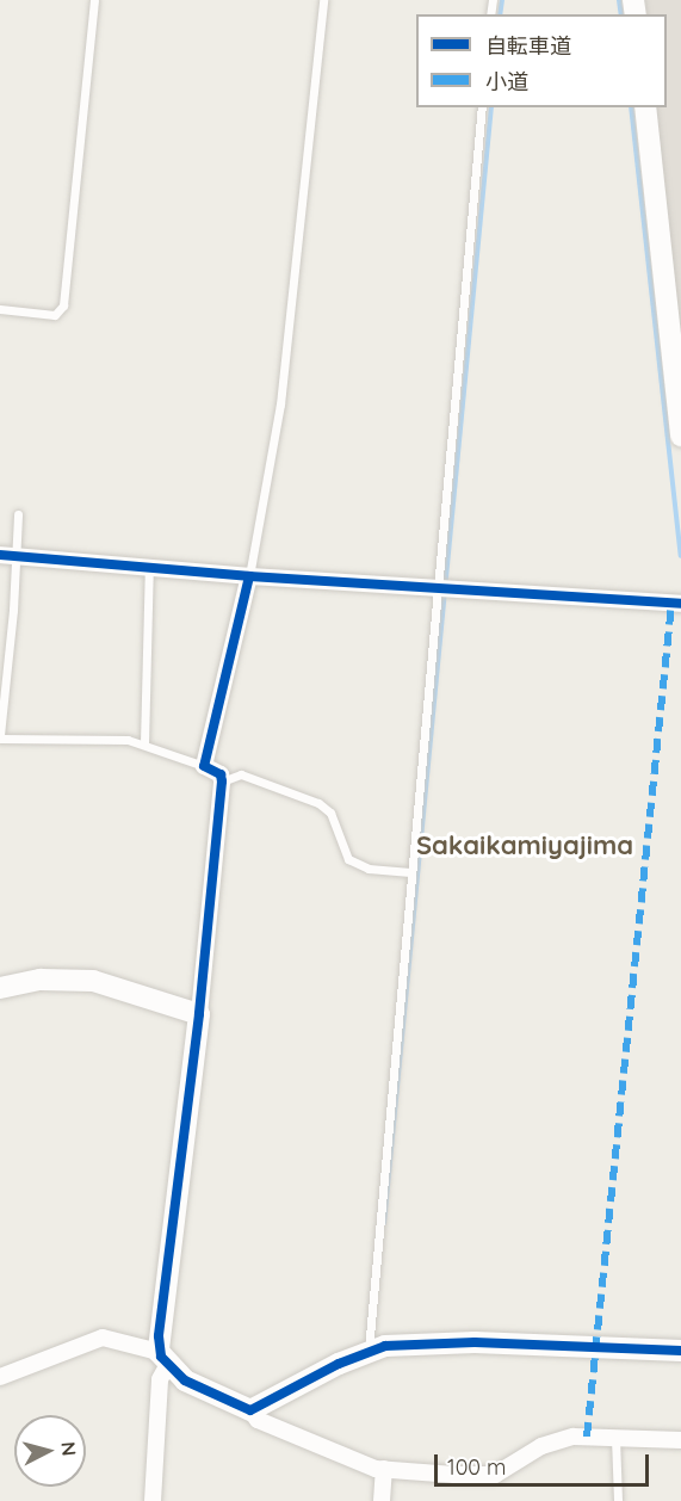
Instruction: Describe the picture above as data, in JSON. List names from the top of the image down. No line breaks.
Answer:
{"districts":["Sakaikamiyajima"],"legend":["自転車道","小道"],"scale_bar":"100 m","north":"right"}
